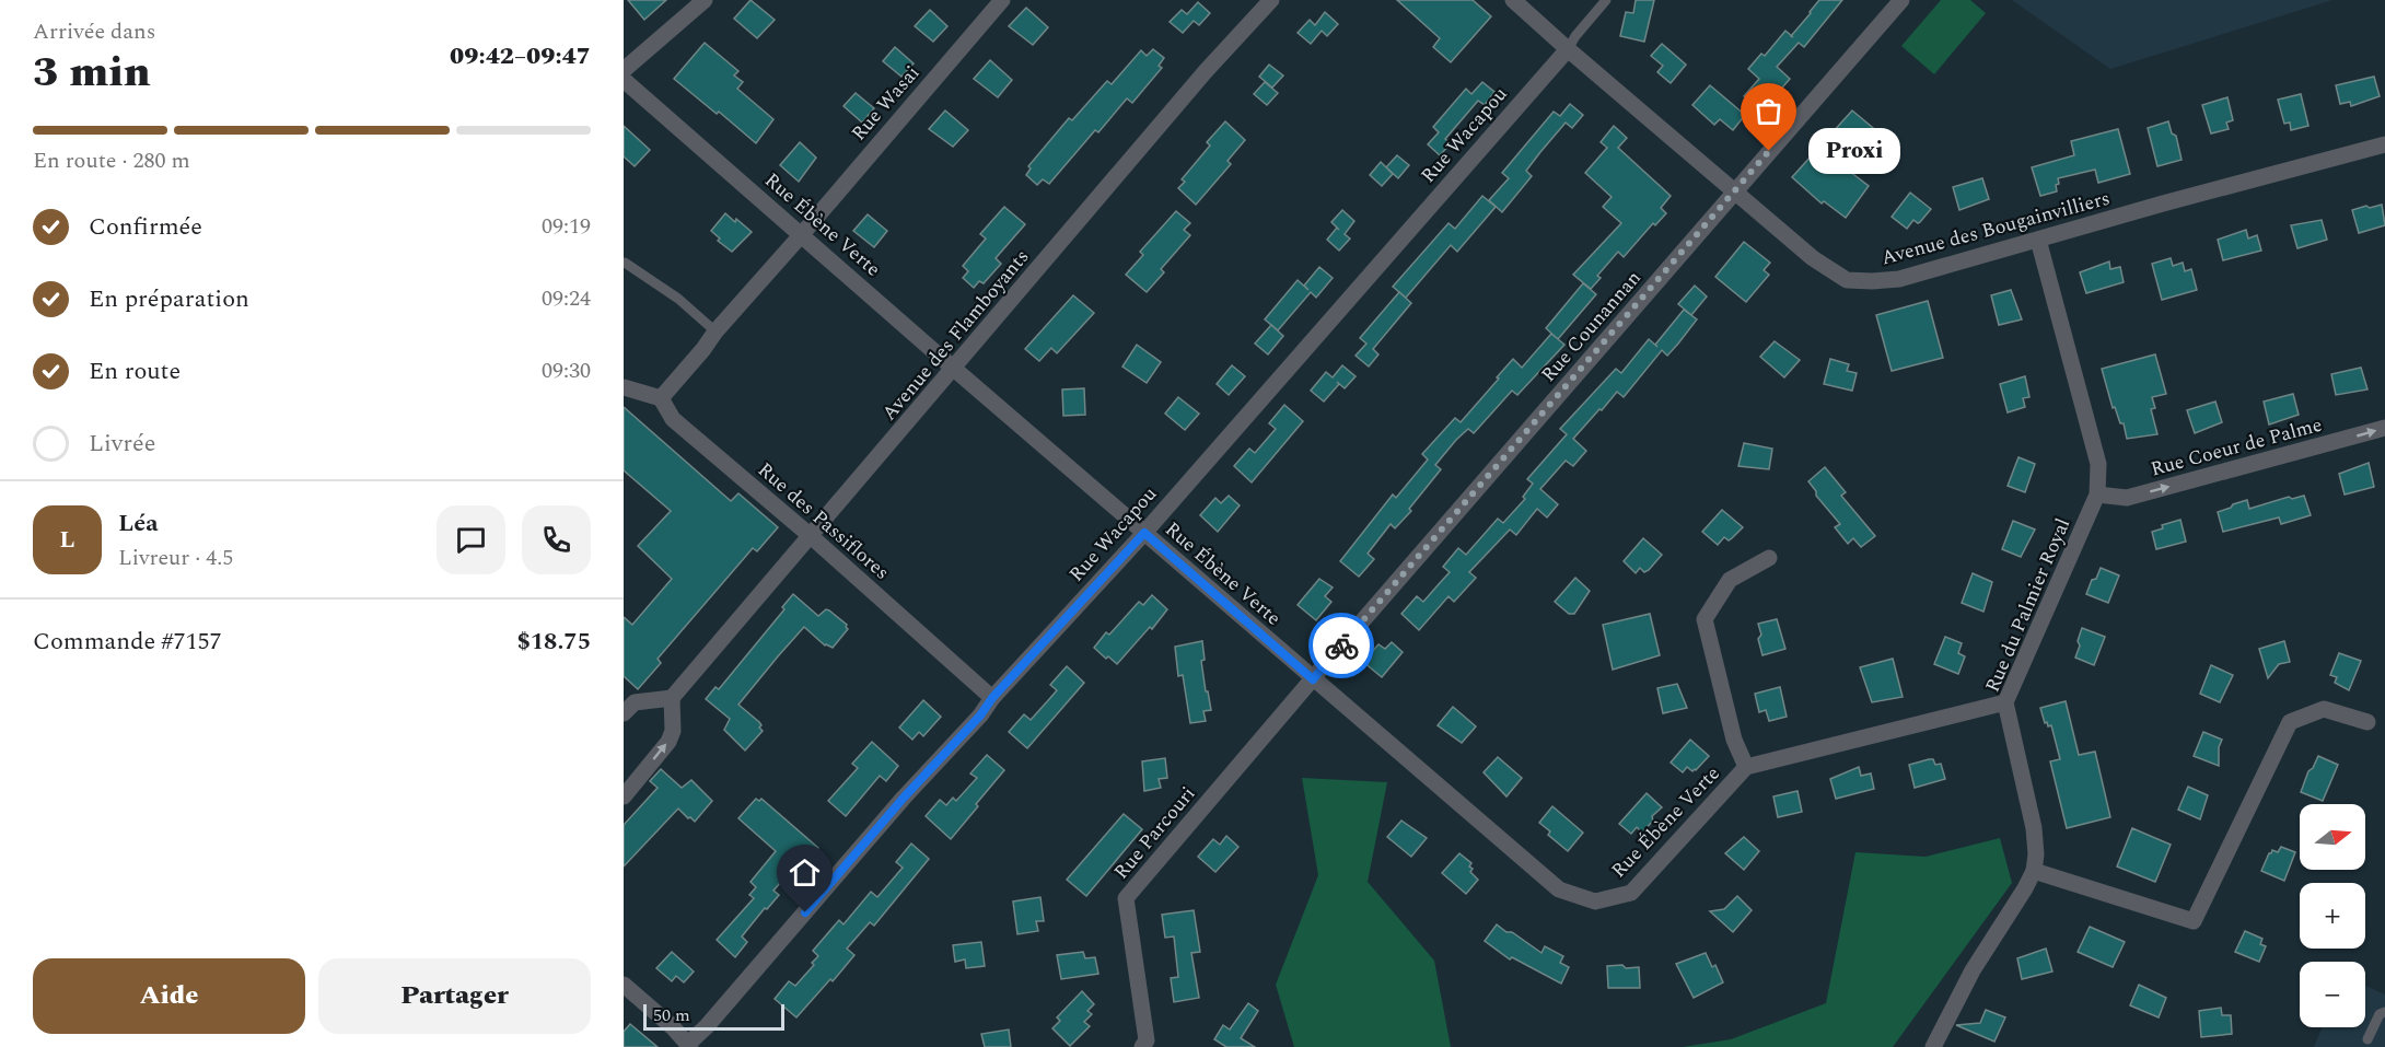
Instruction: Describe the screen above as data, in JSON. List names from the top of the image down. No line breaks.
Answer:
{"streets":{"street":["Rue Wasai","Rue Wacapou","Rue Ébène Verte","Avenue des Bougainvilliers","Rue Counannan","Avenue des Flamboyants","Rue Coeur de Palme","Rue des Passiflores","Rue du Palmier Royal","Rue Parcouri"]},"crossings":[["Rue Wasai","Rue Ébène Verte"],["Rue Wasai","Rue des Passiflores"],["Rue Wacapou","Rue Ébène Verte"],["Rue Wacapou","Avenue des Bougainvilliers"],["Rue Wacapou","Rue des Passiflores"],["Rue Ébène Verte","Rue Counannan"],["Rue Ébène Verte","Avenue des Flamboyants"],["Rue Ébène Verte","Rue du Palmier Royal"],["Rue Ébène Verte","Rue Parcouri"],["Avenue des Bougainvilliers","Rue Counannan"],["Avenue des Bougainvilliers","Rue du Palmier Royal"],["Rue Counannan","Rue Parcouri"],["Avenue des Flamboyants","Rue des Passiflores"],["Rue Coeur de Palme","Rue du Palmier Royal"]],"one_way":["Rue Coeur de Palme"],"places":["Proxi"],"scale_bar":"50 m","north":"right","page":{"heading":["3 min","Arrivée dans","09:42–09:47"],"panel":["Léa","Livreur · 4.5","Commande #7157","$18.75"],"bar":"En route · 280 m","bubble":"Proxi","list":[["Confirmée","09:19"],["En préparation","09:24"],["En route","09:30"],"Livrée"],"round":"L","map_buttons":["+","−"],"buttons":["Aide","Partager"],"scale":"50 m"}}
